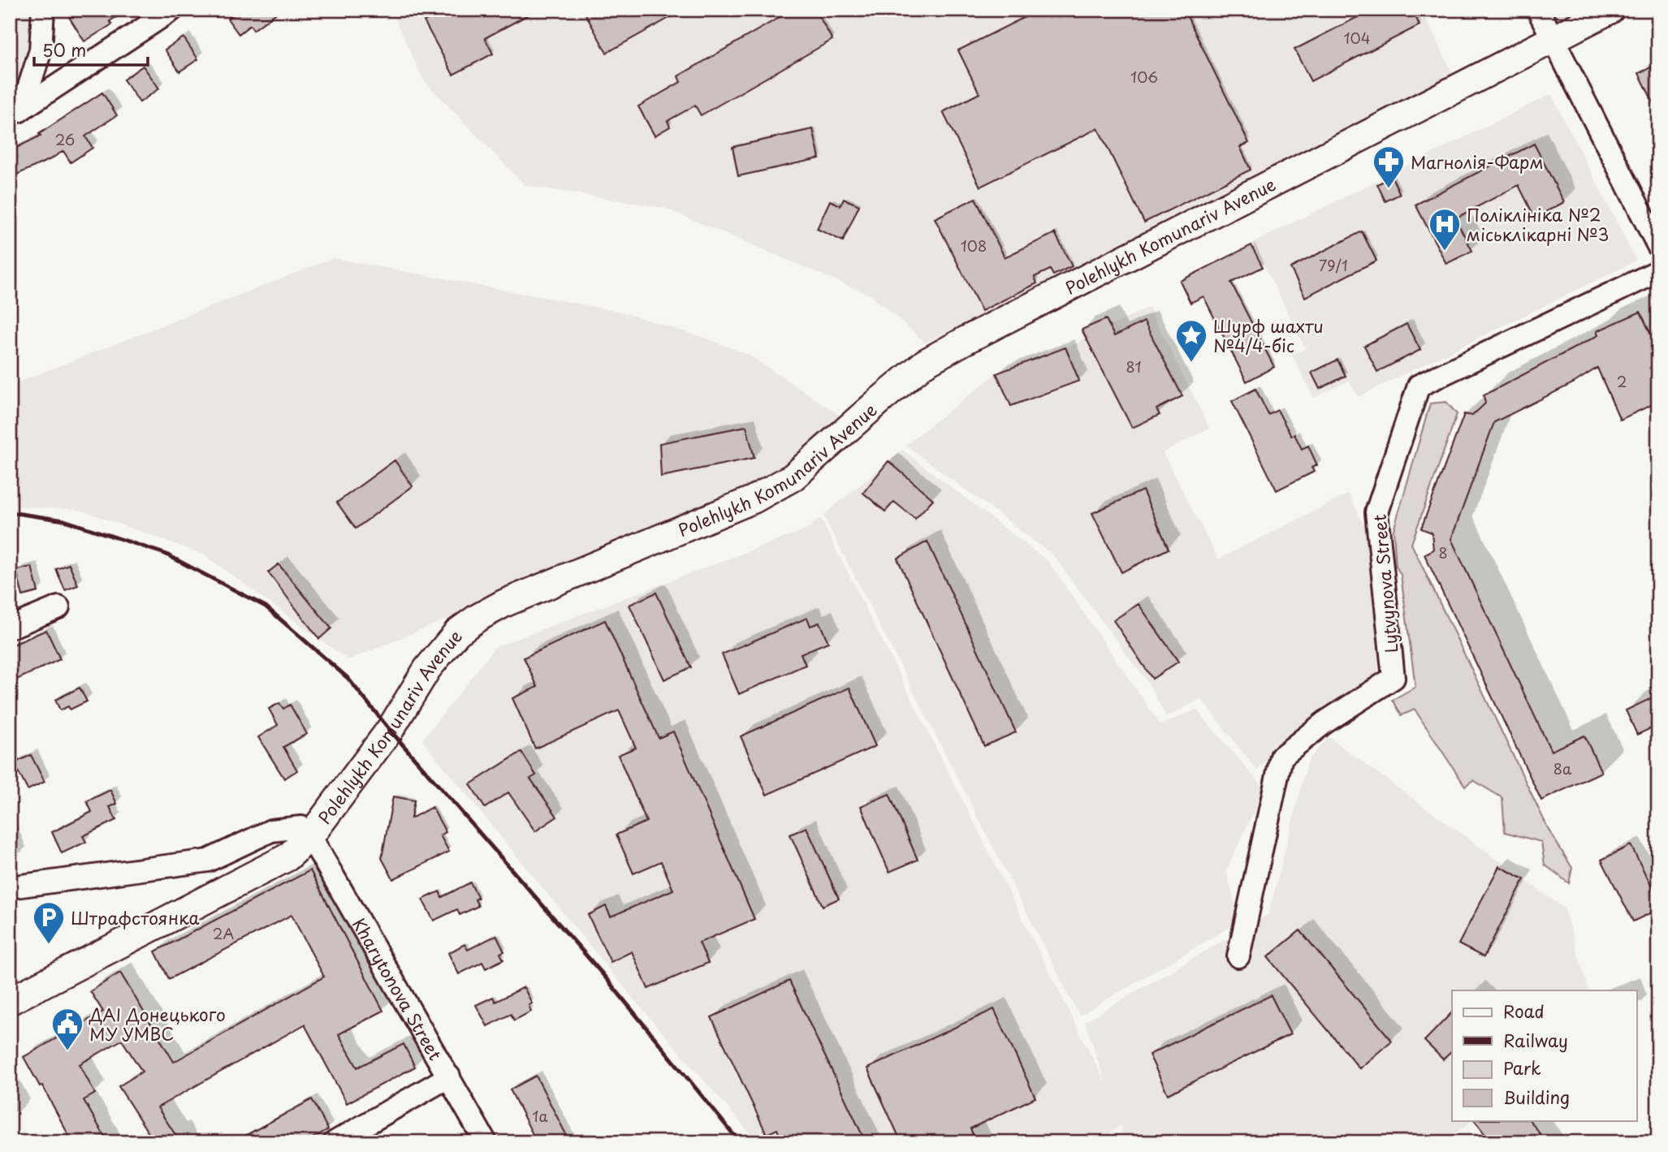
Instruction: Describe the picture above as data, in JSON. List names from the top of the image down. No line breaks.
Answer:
{"streets":{"main road":["Polehlykh Komunariv Avenue"],"street":["Lytvynova Street","Kharytonova Street"]},"crossings":[["Polehlykh Komunariv Avenue","Kharytonova Street"]],"places":{"pharmacy":["Магнолія-Фарм"],"hospital":["Поліклініка №2 міськлікарні №3"],"place":["Шурф шахти №4/4-біс"],"parking":["Штрафстоянка"],"public building":["ДАІ Донецького МУ УМВС"]},"house_numbers":["104","106","26","108","79/1","81","2","8","8а","2А","1а"],"legend":["Road","Railway","Park","Building"],"scale_bar":"50 m"}
